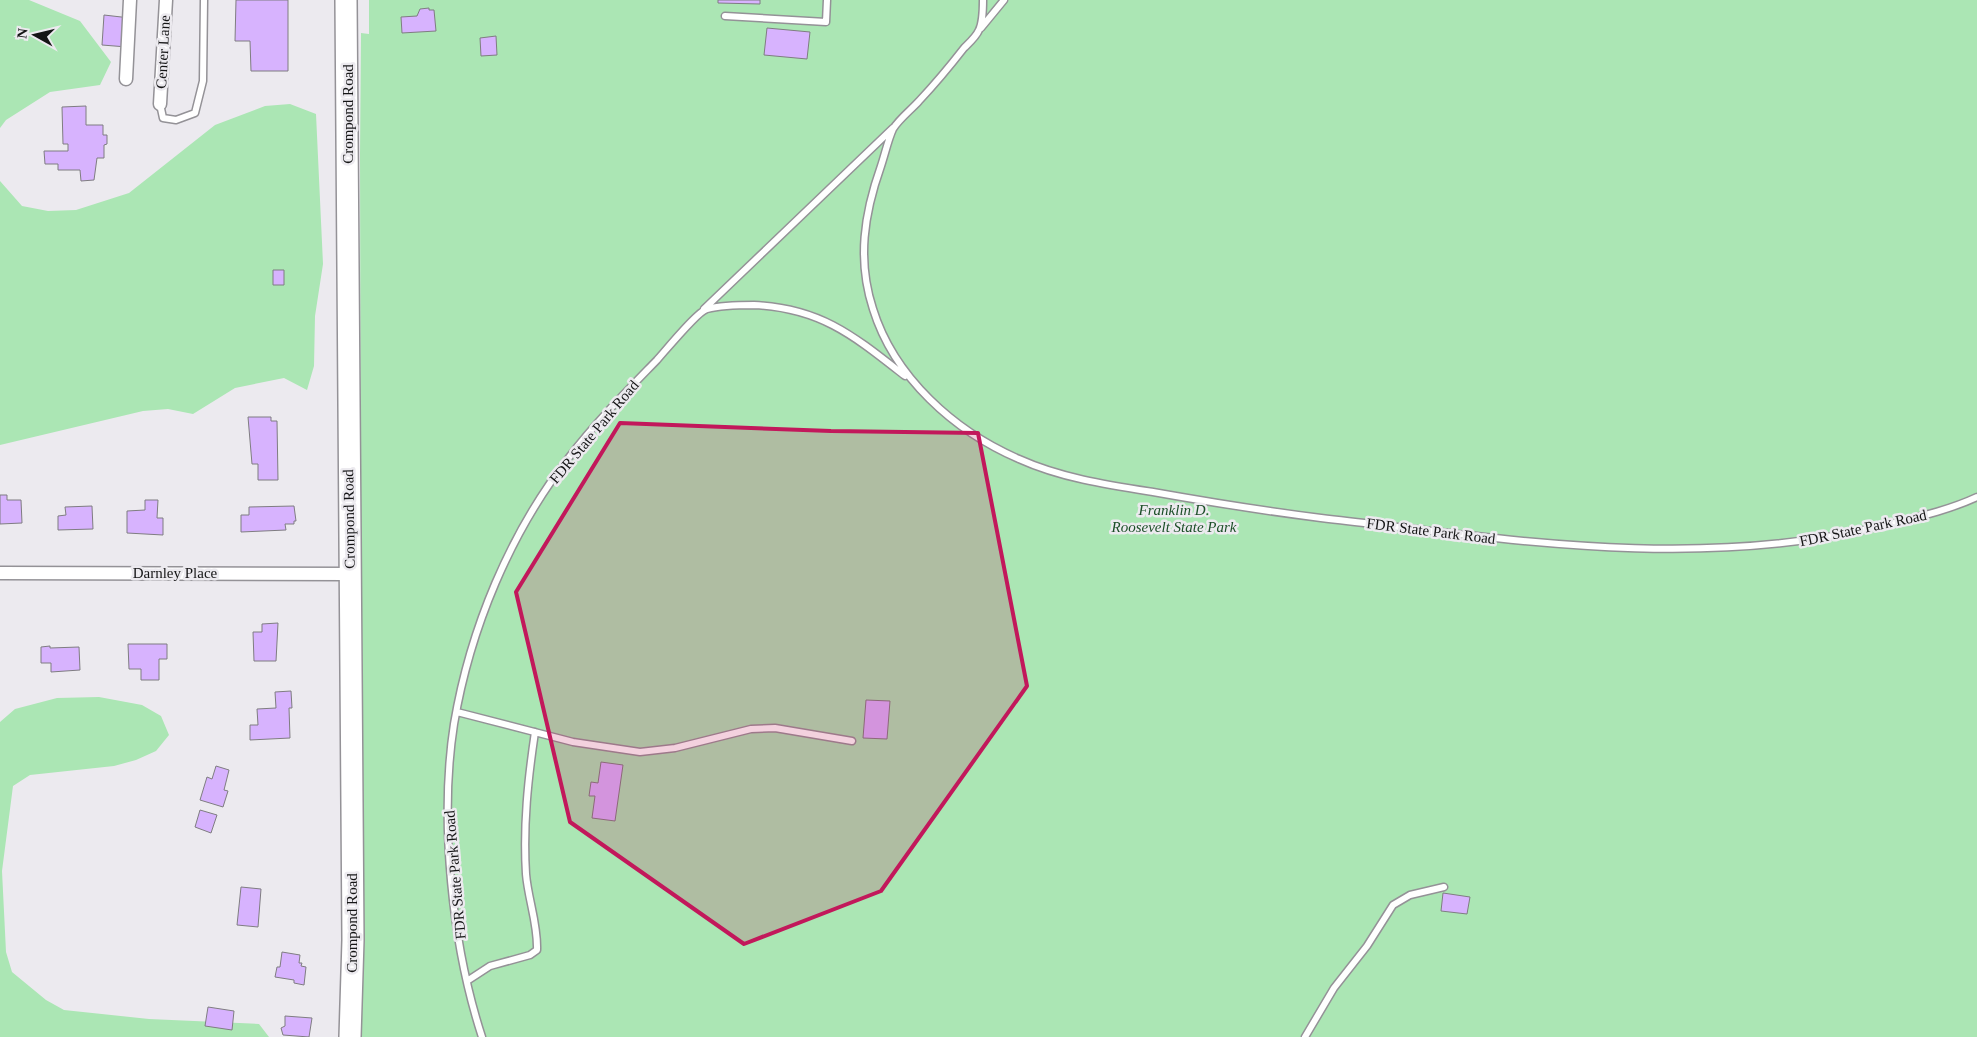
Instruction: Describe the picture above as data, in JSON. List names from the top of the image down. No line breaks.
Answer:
{"streets":{"highway":["Crompond Road"],"street":["Center Lane","Darnley Place"],"lane":["FDR State Park Road"]},"crossings":[["Crompond Road","Darnley Place"]],"parks":["Franklin D. Roosevelt State Park"],"north":"left"}
